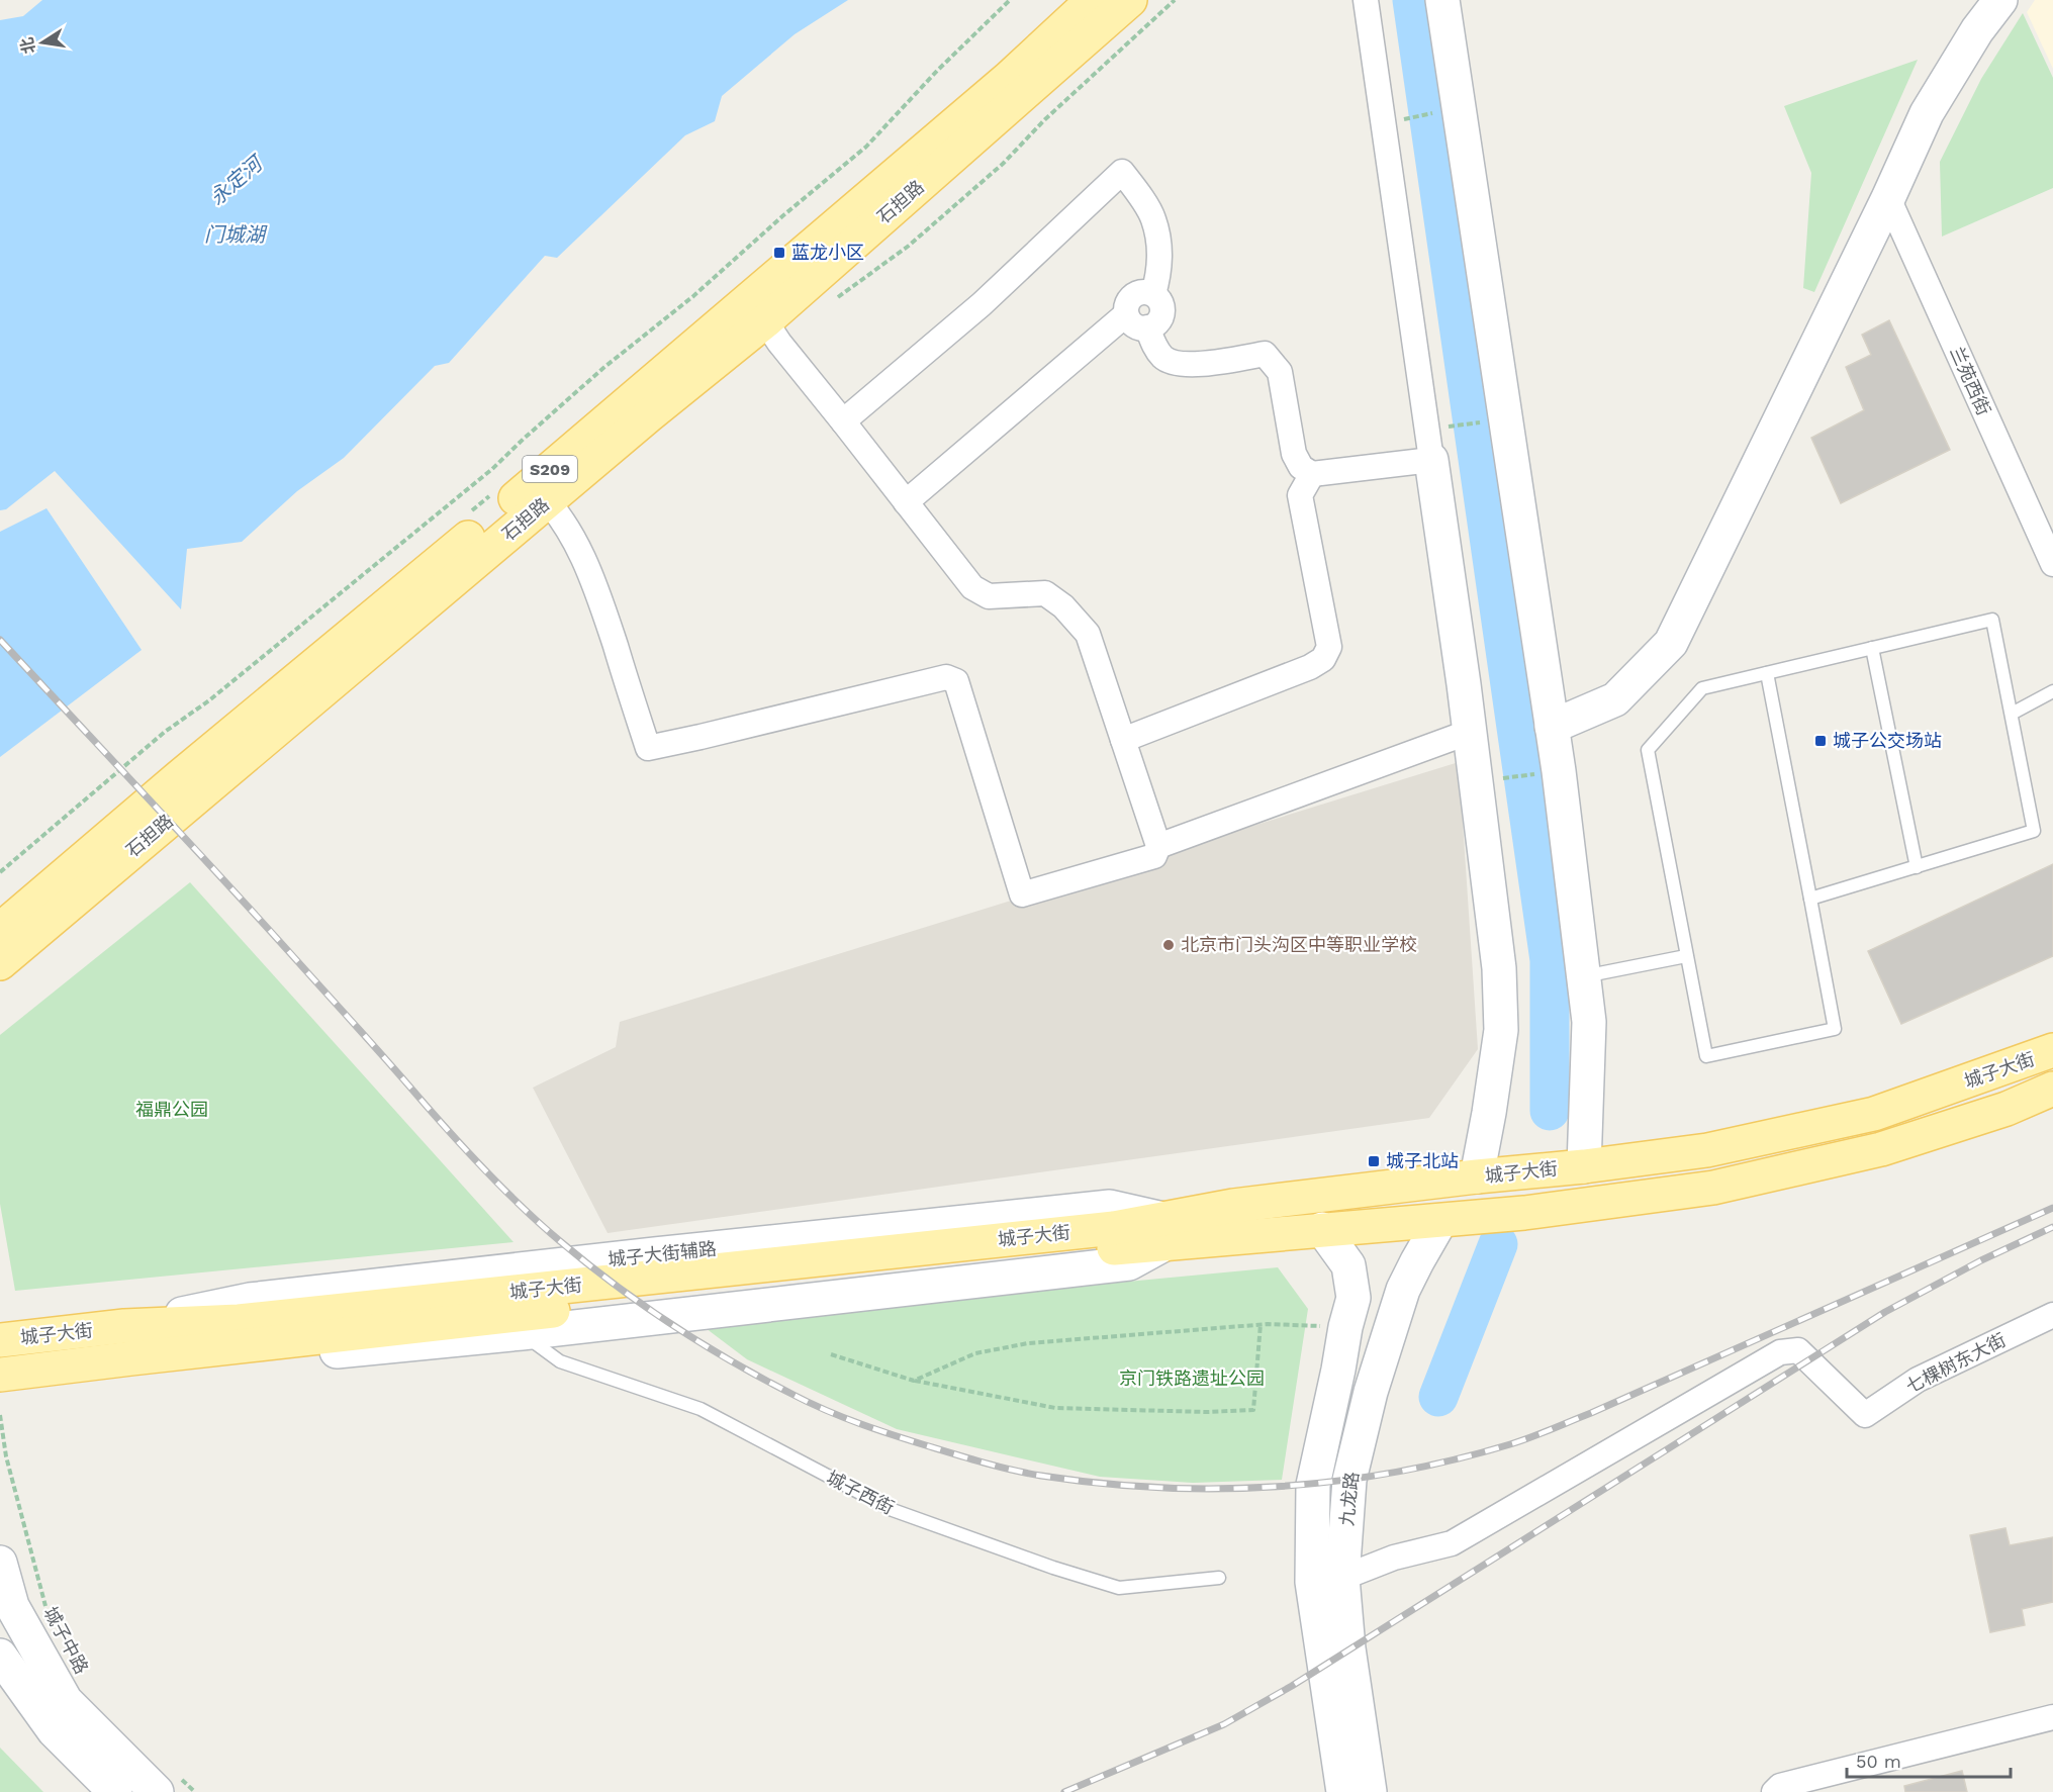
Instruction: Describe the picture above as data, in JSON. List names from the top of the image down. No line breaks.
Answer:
{"streets":{"main road":["石担路","S209","城子大街"],"street":["兰苑西街","七棵树东大街","九龙路","城子中路"],"lane":["城子西街"]},"crossings":[["城子大街","九龙路"],["七棵树东大街","九龙路"]],"water":["永定河","门城湖"],"parks":["福鼎公园","京门铁路遗址公园"],"places":{"transit":["蓝龙小区","城子公交场站","城子北站"],"other":["北京市门头沟区中等职业学校"]},"scale_bar":"50 m","north":"left"}
